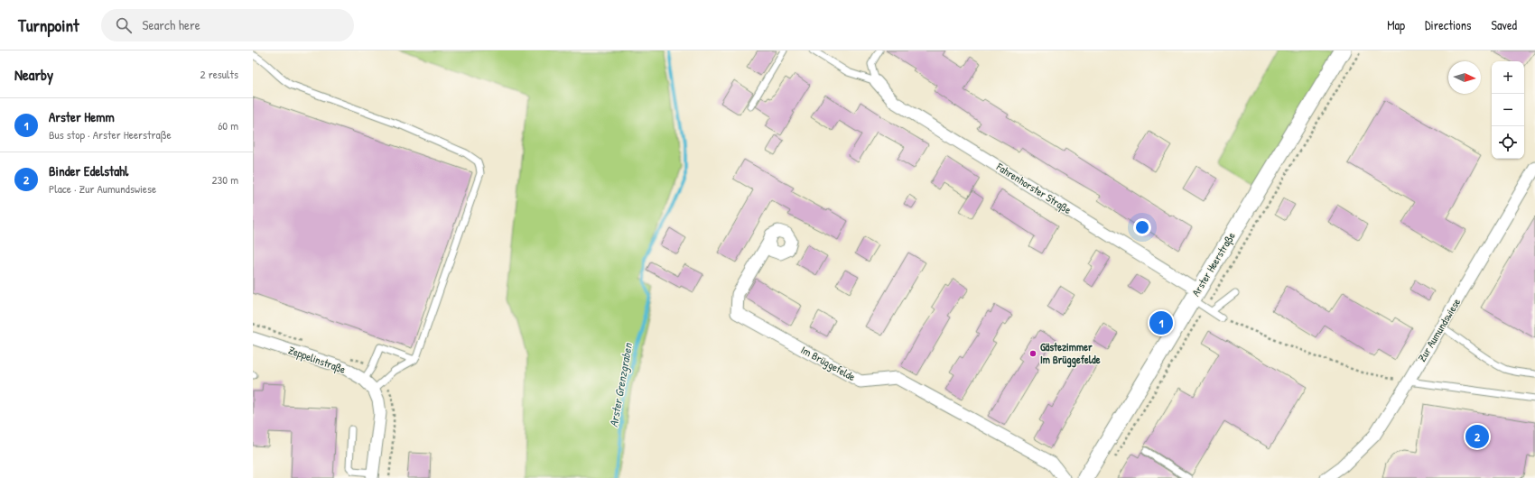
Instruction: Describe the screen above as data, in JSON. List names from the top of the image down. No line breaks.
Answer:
{"streets":{"street":["Fahrenhorster Straße","Arster Heerstraße","Zur Aumundswiese","Zeppelinstraße","Im Brüggefelde"]},"crossings":[["Fahrenhorster Straße","Arster Heerstraße"]],"water":["Arster Grenzgraben"],"places":["Gästezimmer Im Brüggefelde"],"north":"right","page":{"header":"Turnpoint","search":"Search here","nav":["Map","Directions","Saved"],"heading":["Nearby","2 results"],"map_buttons":["+","−"],"list":[{"mark":"1","name":"Arster Hemm","note":"Bus stop · Arster Heerstraße","value":"60 m"},{"mark":"2","name":"Binder Edelstahl","note":"Place · Zur Aumundswiese","value":"230 m"}],"pins":["1","2"]}}
